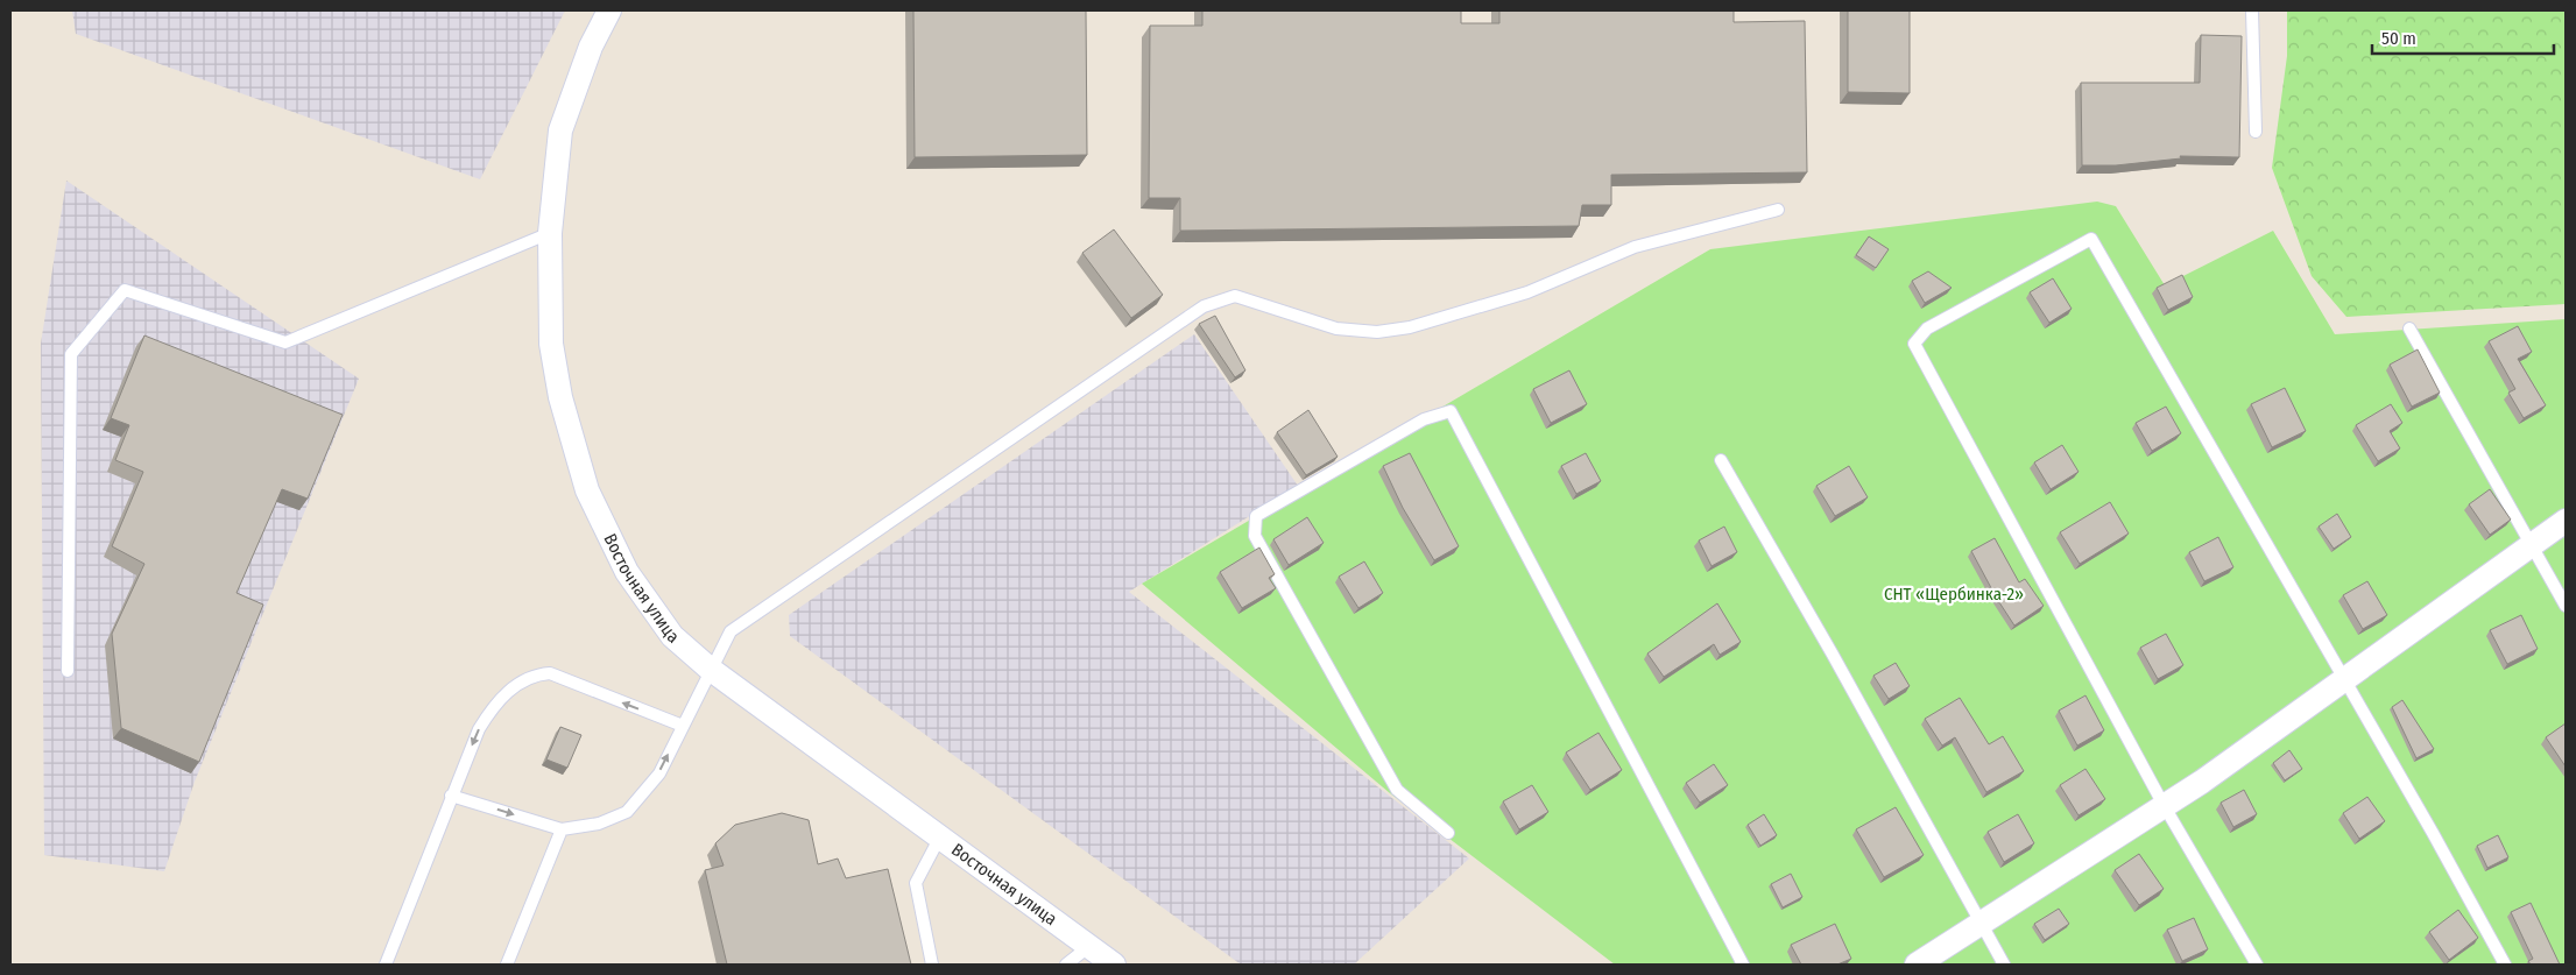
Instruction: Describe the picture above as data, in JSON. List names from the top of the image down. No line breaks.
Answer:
{"streets":{"street":["Восточная улица"]},"parks":["СНТ «Щербинка-2»"],"scale_bar":"50 m"}
